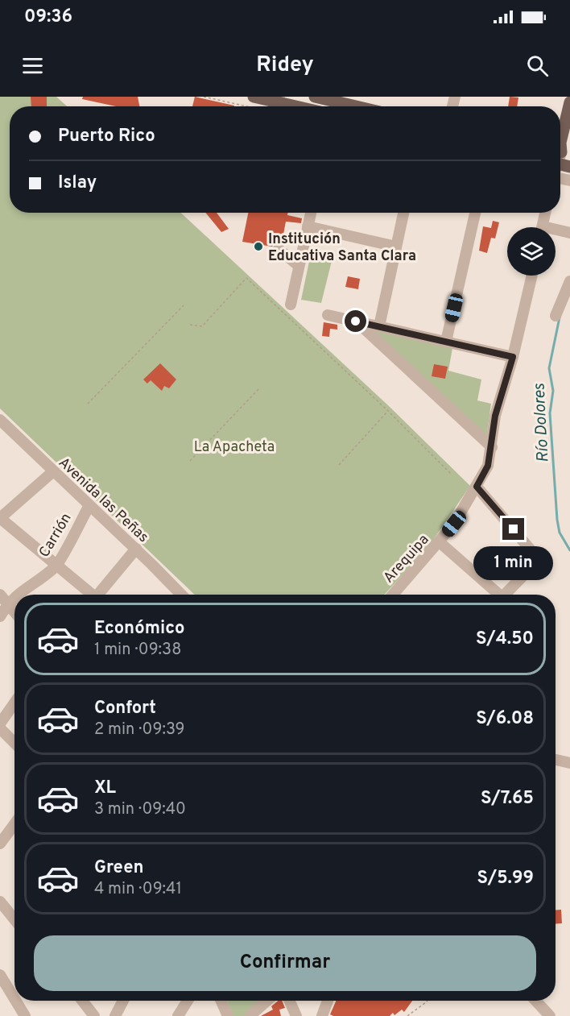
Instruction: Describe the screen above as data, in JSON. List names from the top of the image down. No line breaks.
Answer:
{"streets":{"street":["Avenida las Peñas","Carrión","Arequipa"]},"crossings":[["Avenida las Peñas","Carrión"]],"water":["Río Dolores"],"parks":["La Apacheta"],"places":["Institución Educativa Santa Clara"],"page":{"status":"09:36","header":"Ridey","banner":["Puerto Rico","Islay"],"bubble":"1 min","list":[{"name":"Económico","note":"1 min · 09:38","value":"S/4.50"},{"name":"Confort","note":"2 min · 09:39","value":"S/6.08"},{"name":"XL","note":"3 min · 09:40","value":"S/7.65"},{"name":"Green","note":"4 min · 09:41","value":"S/5.99"}],"buttons":"Confirmar"}}
